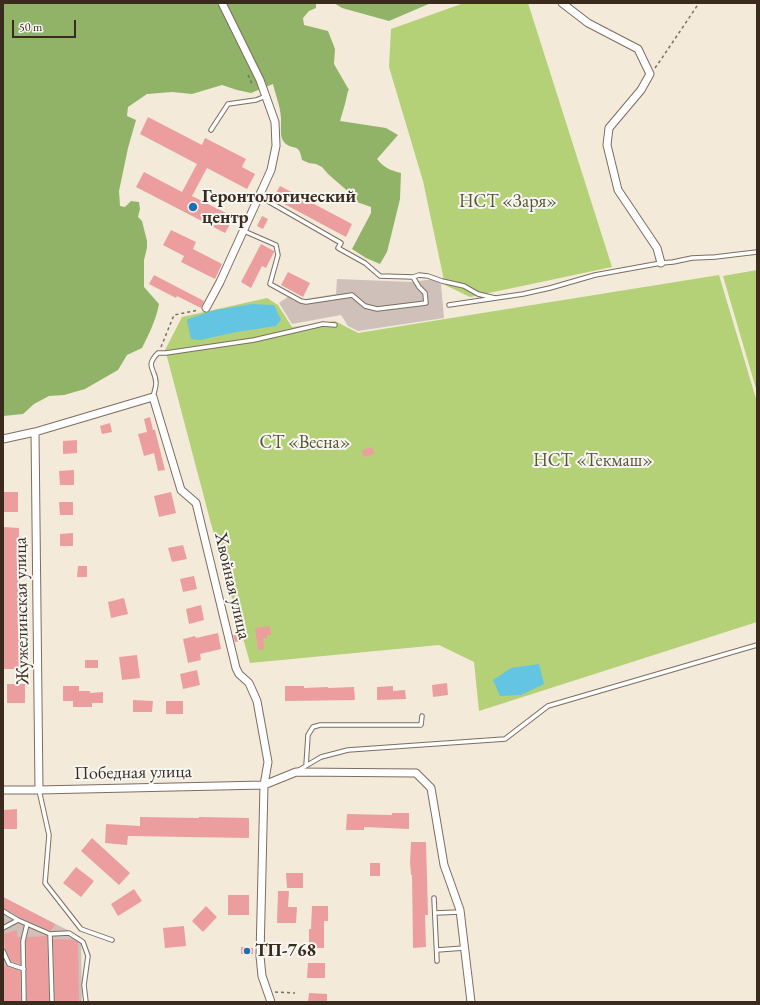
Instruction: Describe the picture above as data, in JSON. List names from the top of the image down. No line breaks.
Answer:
{"streets":{"street":["Хвойная улица","Жужелинская улица","Победная улица"]},"crossings":[["Хвойная улица","Победная улица"],["Жужелинская улица","Победная улица"]],"parks":["НСТ «Заря»","СТ «Весна»","НСТ «Текмаш»"],"places":["Геронтологический центр","ТП-768"],"scale_bar":"50 m"}
